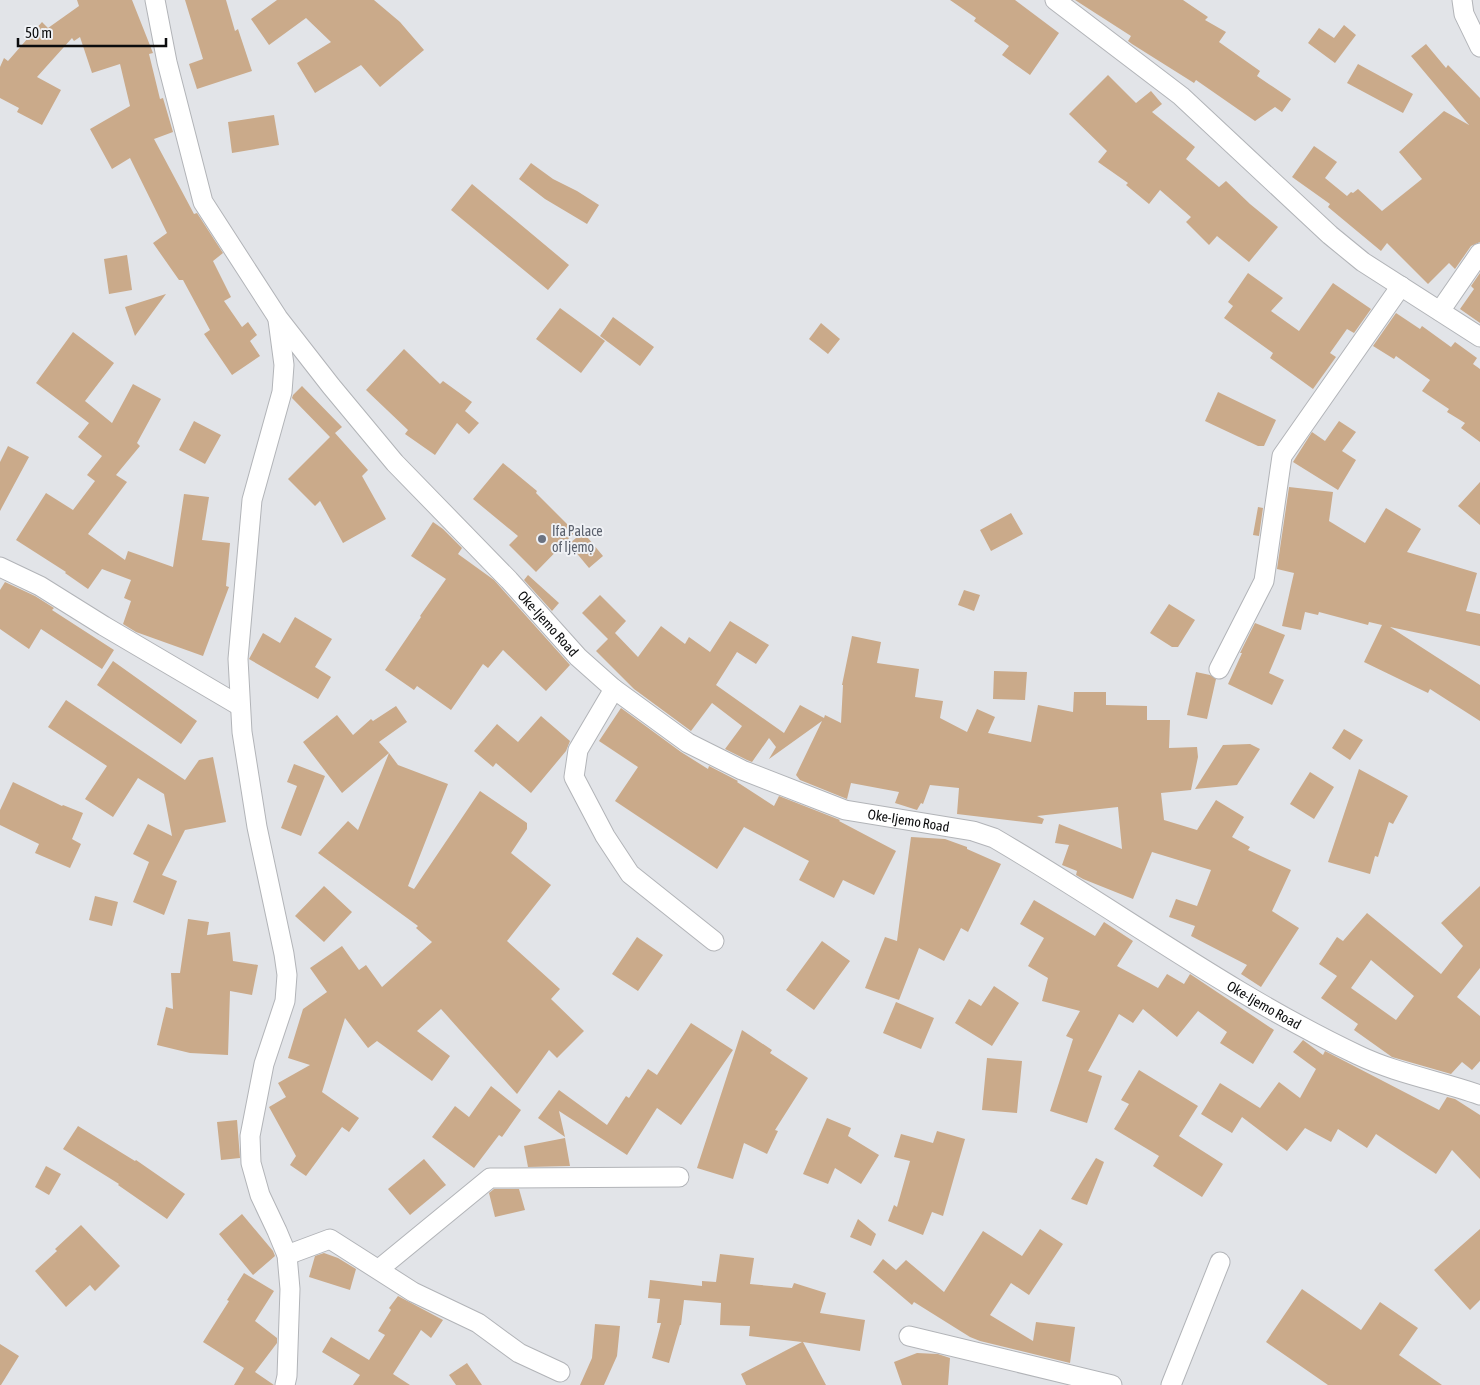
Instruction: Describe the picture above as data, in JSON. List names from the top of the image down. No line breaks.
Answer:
{"streets":{"street":["Oke-Ijemo Road"]},"places":["Ifa Palace of Ijẹmọ"],"scale_bar":"50 m"}
